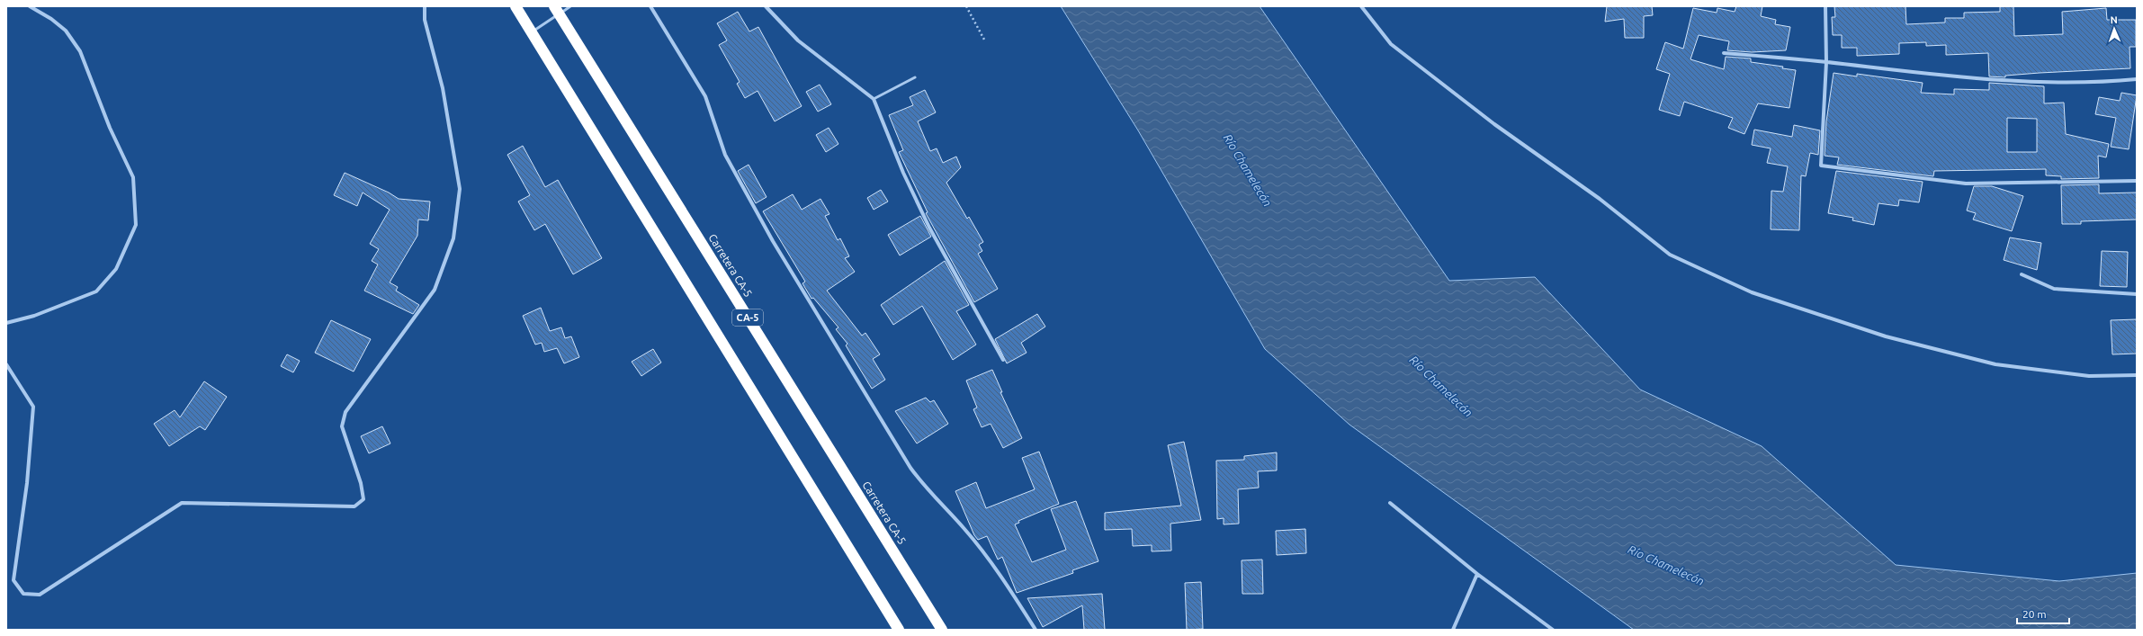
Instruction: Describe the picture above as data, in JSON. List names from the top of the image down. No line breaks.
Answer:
{"streets":{"highway":["Carretera CA-5","CA-5"]},"water":["Río Chamelecón"],"scale_bar":"20 m","north":"top"}
